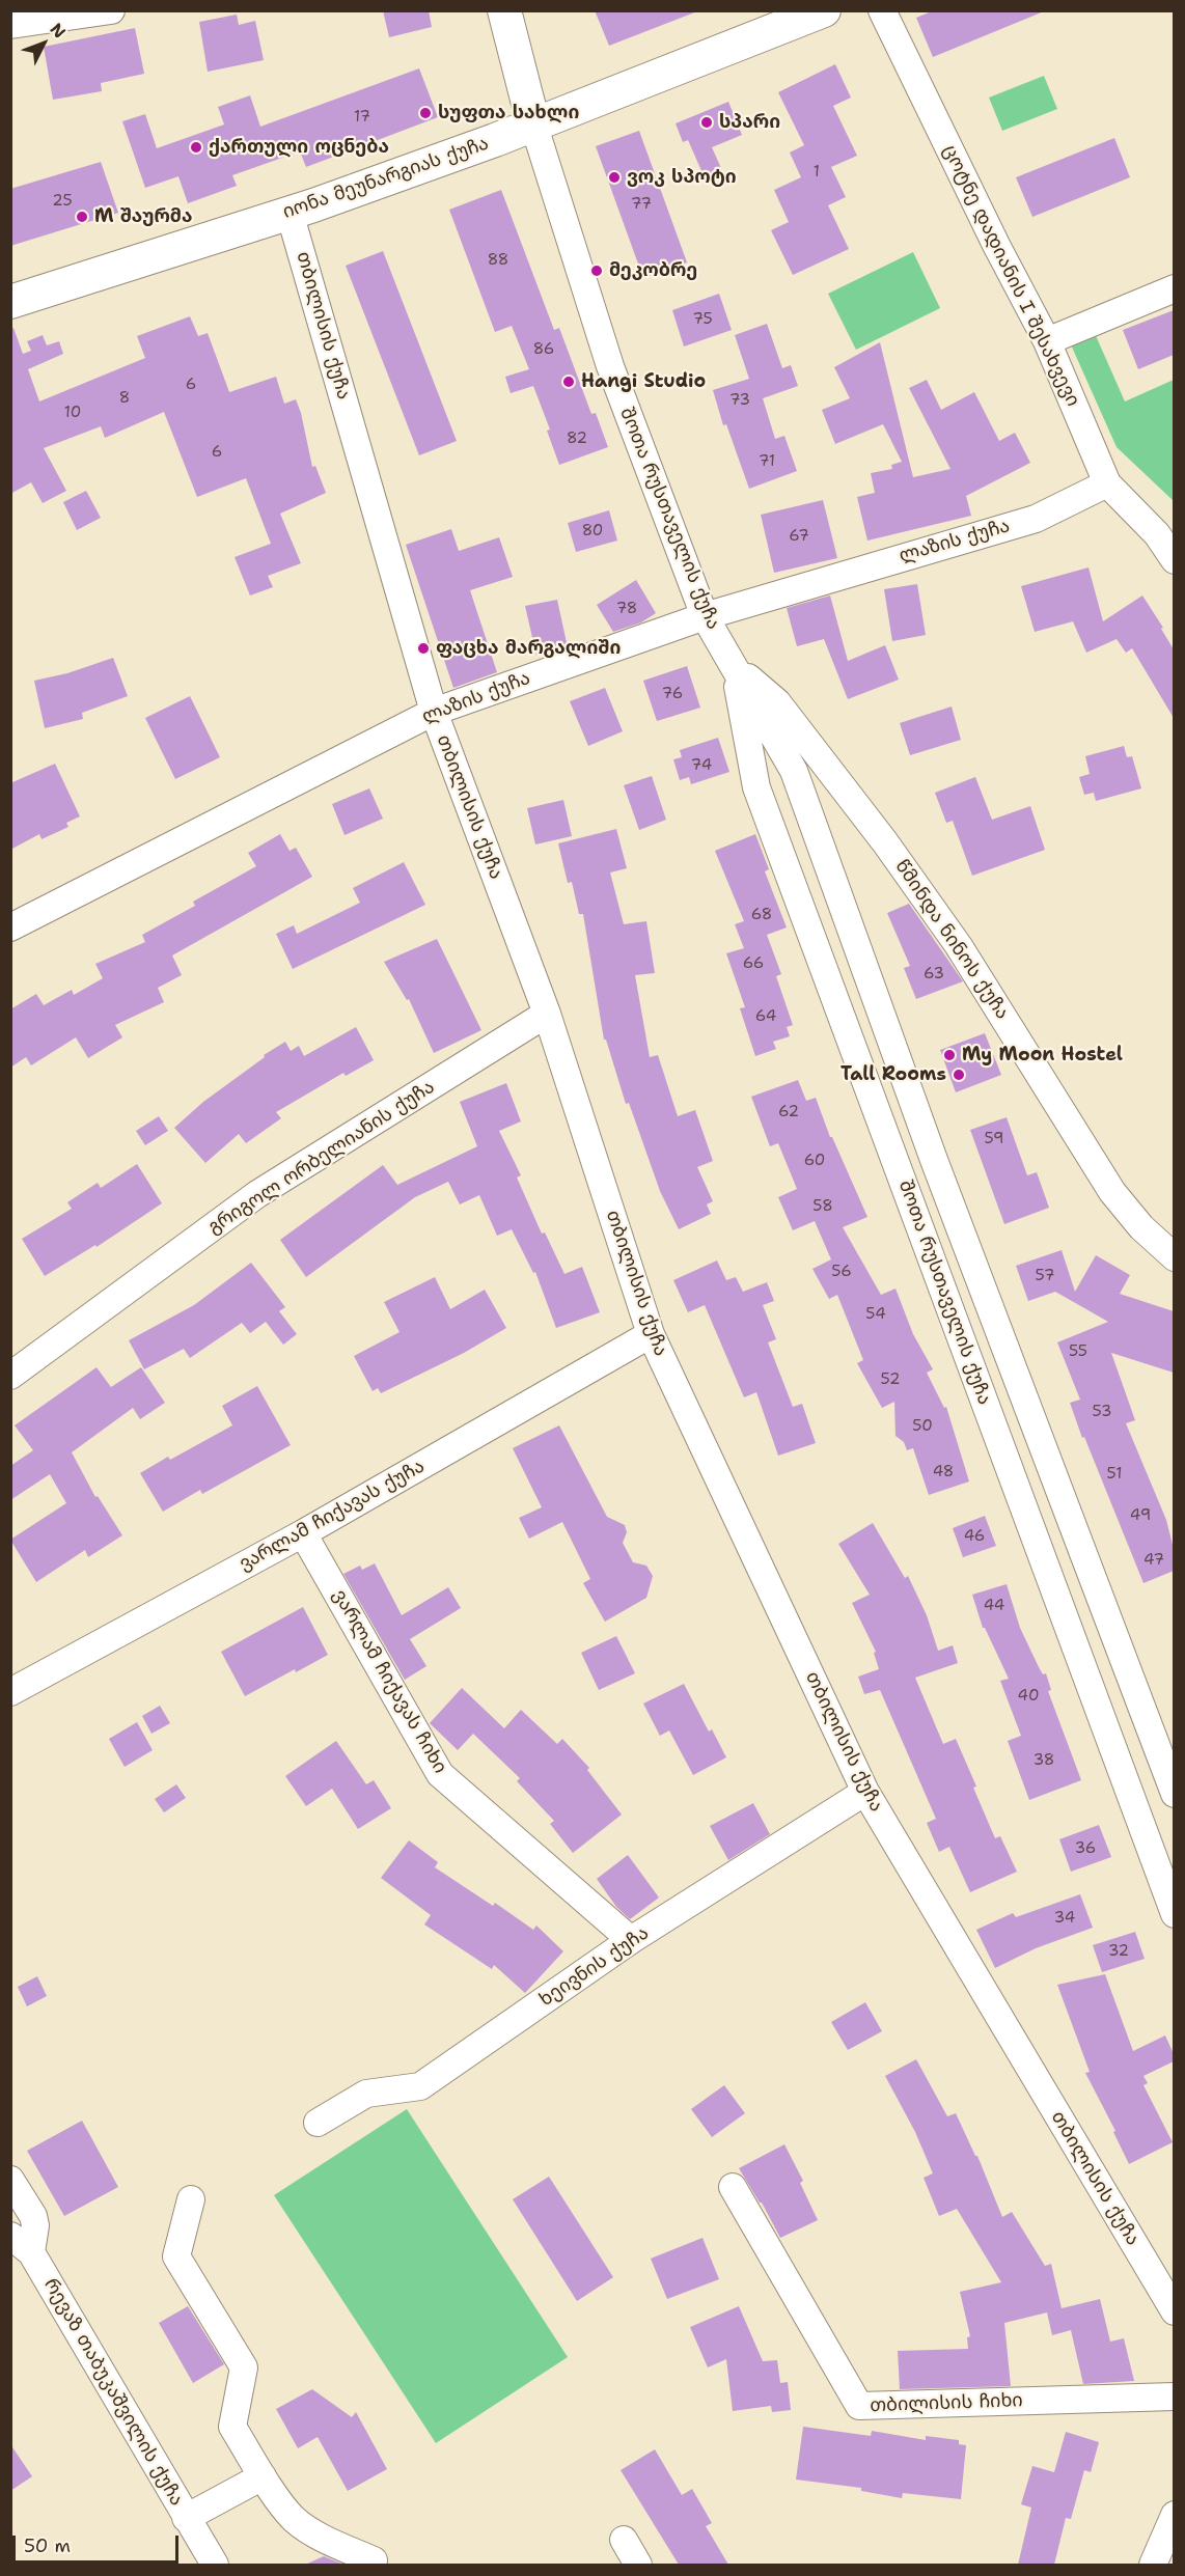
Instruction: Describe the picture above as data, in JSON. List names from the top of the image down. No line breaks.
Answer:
{"streets":{"main road":["იონა მეუნარგიას ქუჩა","შოთა რუსთაველის ქუჩა"],"street":["ცოტნე დადიანის I შესახვევი","თბილისის ქუჩა","ლაზის ქუჩა","წმინდა ნინოს ქუჩა","გრიგოლ ორბელიანის ქუჩა","ვარლამ ჩიქავას ქუჩა","ვარლამ ჩიქავას ჩიხი","ხეივნის ქუჩა","რევაზ თაბუკაშვილის ქუჩა","თბილისის ჩიხი"]},"crossings":[["იონა მეუნარგიას ქუჩა","თბილისის ქუჩა"],["იონა მეუნარგიას ქუჩა","შოთა რუსთაველის ქუჩა"],["ცოტნე დადიანის I შესახვევი","ლაზის ქუჩა"],["თბილისის ქუჩა","ლაზის ქუჩა"],["თბილისის ქუჩა","გრიგოლ ორბელიანის ქუჩა"],["თბილისის ქუჩა","ვარლამ ჩიქავას ქუჩა"],["თბილისის ქუჩა","ხეივნის ქუჩა"],["შოთა რუსთაველის ქუჩა","ლაზის ქუჩა"],["შოთა რუსთაველის ქუჩა","წმინდა ნინოს ქუჩა"],["ვარლამ ჩიქავას ქუჩა","ვარლამ ჩიქავას ჩიხი"],["ვარლამ ჩიქავას ჩიხი","ხეივნის ქუჩა"]],"places":["სუფთა სახლი","სპარი","ქართული ოცნება","ვოკ სპოტი","M შაურმა","მეკობრე","Hangi Studio","ფაცხა მარგალიში","My Moon Hostel","Tall Rooms"],"house_numbers":["17","1","25","77","88","75","86","6","8","73","10","82","6","71","80","67","78","76","74","68","66","63","64","62","59","60","58","56","57","54","55","52","53","50","48","51","49","46","47","44","40","38","36","34","32"],"scale_bar":"50 m","north":"top right"}
